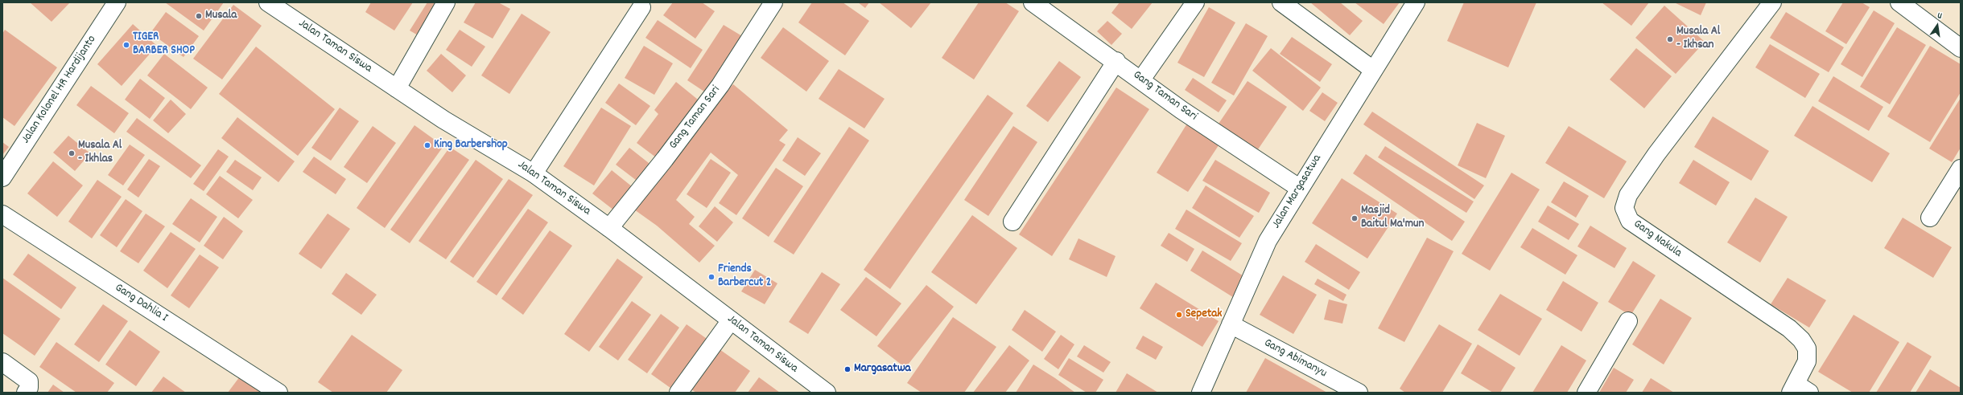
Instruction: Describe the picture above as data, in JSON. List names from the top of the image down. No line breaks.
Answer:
{"streets":{"street":["Jalan Taman Siswa","Jalan Kolonel HR Hardijanto","Gang Taman Sari","Jalan Margasatwa","Gang Nakula","Gang Dahlia I","Gang Abimanyu"]},"crossings":[["Jalan Taman Siswa","Gang Taman Sari"],["Gang Taman Sari","Jalan Margasatwa"],["Jalan Margasatwa","Gang Abimanyu"]],"places":["Musala","Musala Al - Ikhsan","TIGER BARBER SHOP","King Barbershop","Musala Al - Ikhlas","Masjid Baitul Ma'mun","Friends Barbercut 2","Sepetak","Margasatwa"],"north":"top"}
